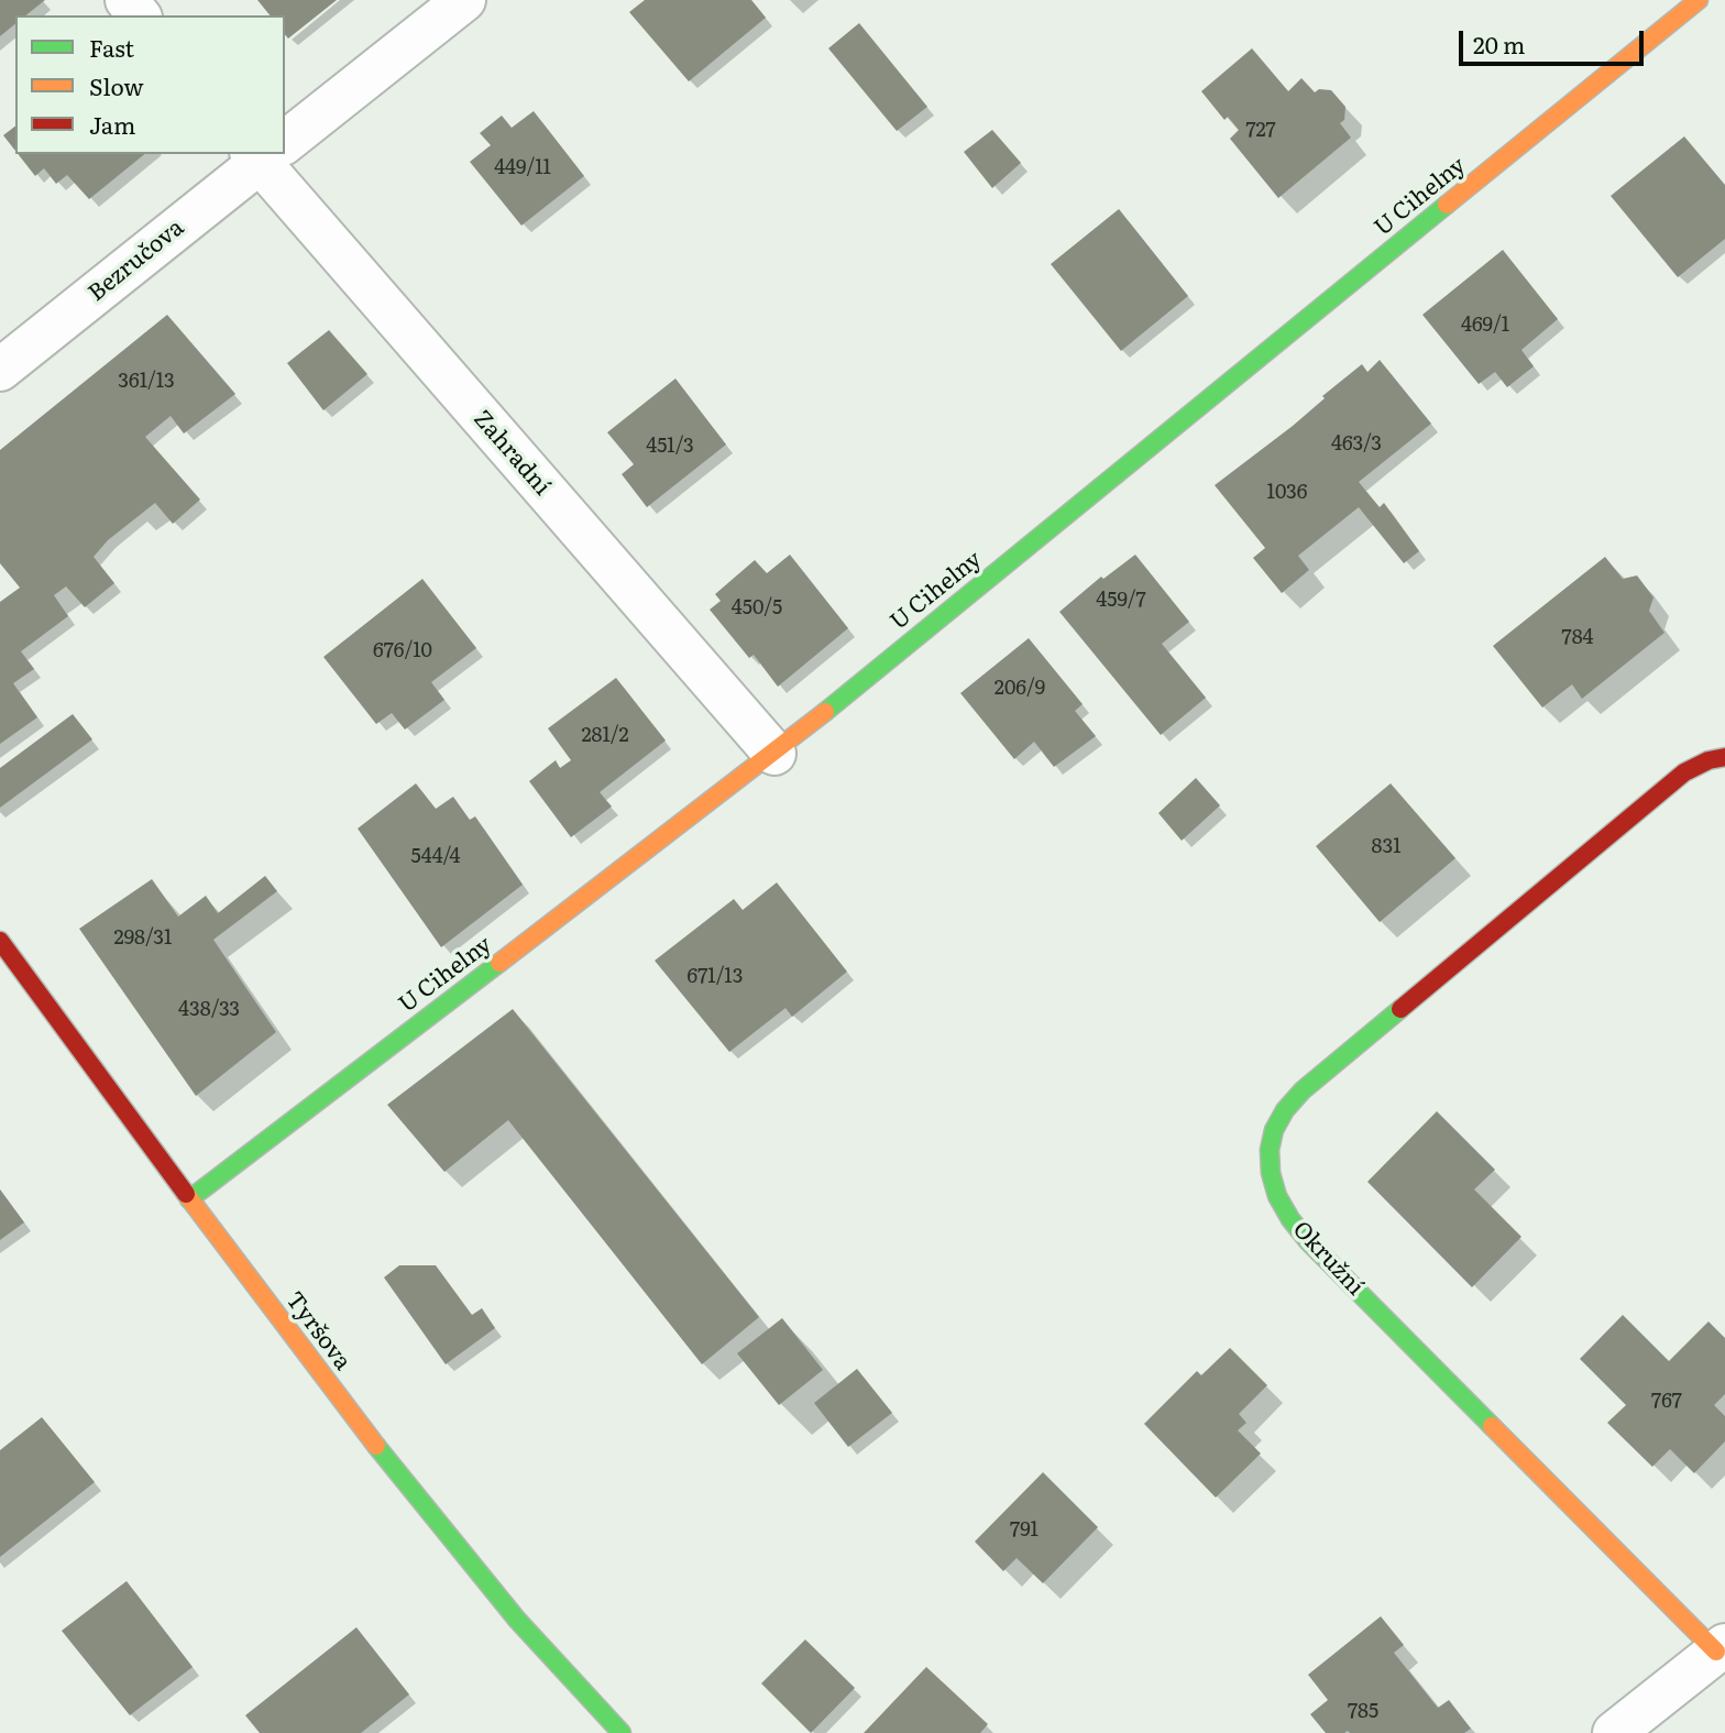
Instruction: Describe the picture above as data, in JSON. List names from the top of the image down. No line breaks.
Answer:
{"streets":{"street":["U Cihelny","Bezručova","Zahradní","Okružní","Tyršova"]},"crossings":[["U Cihelny","Zahradní"],["U Cihelny","Tyršova"]],"house_numbers":["727","449/11","469/1","361/13","463/3","451/3","1036","459/7","450/5","784","676/10","206/9","281/2","831","544/4","298/31","671/13","438/33","767","791","785"],"legend":["Fast","Slow","Jam"],"scale_bar":"20 m"}
